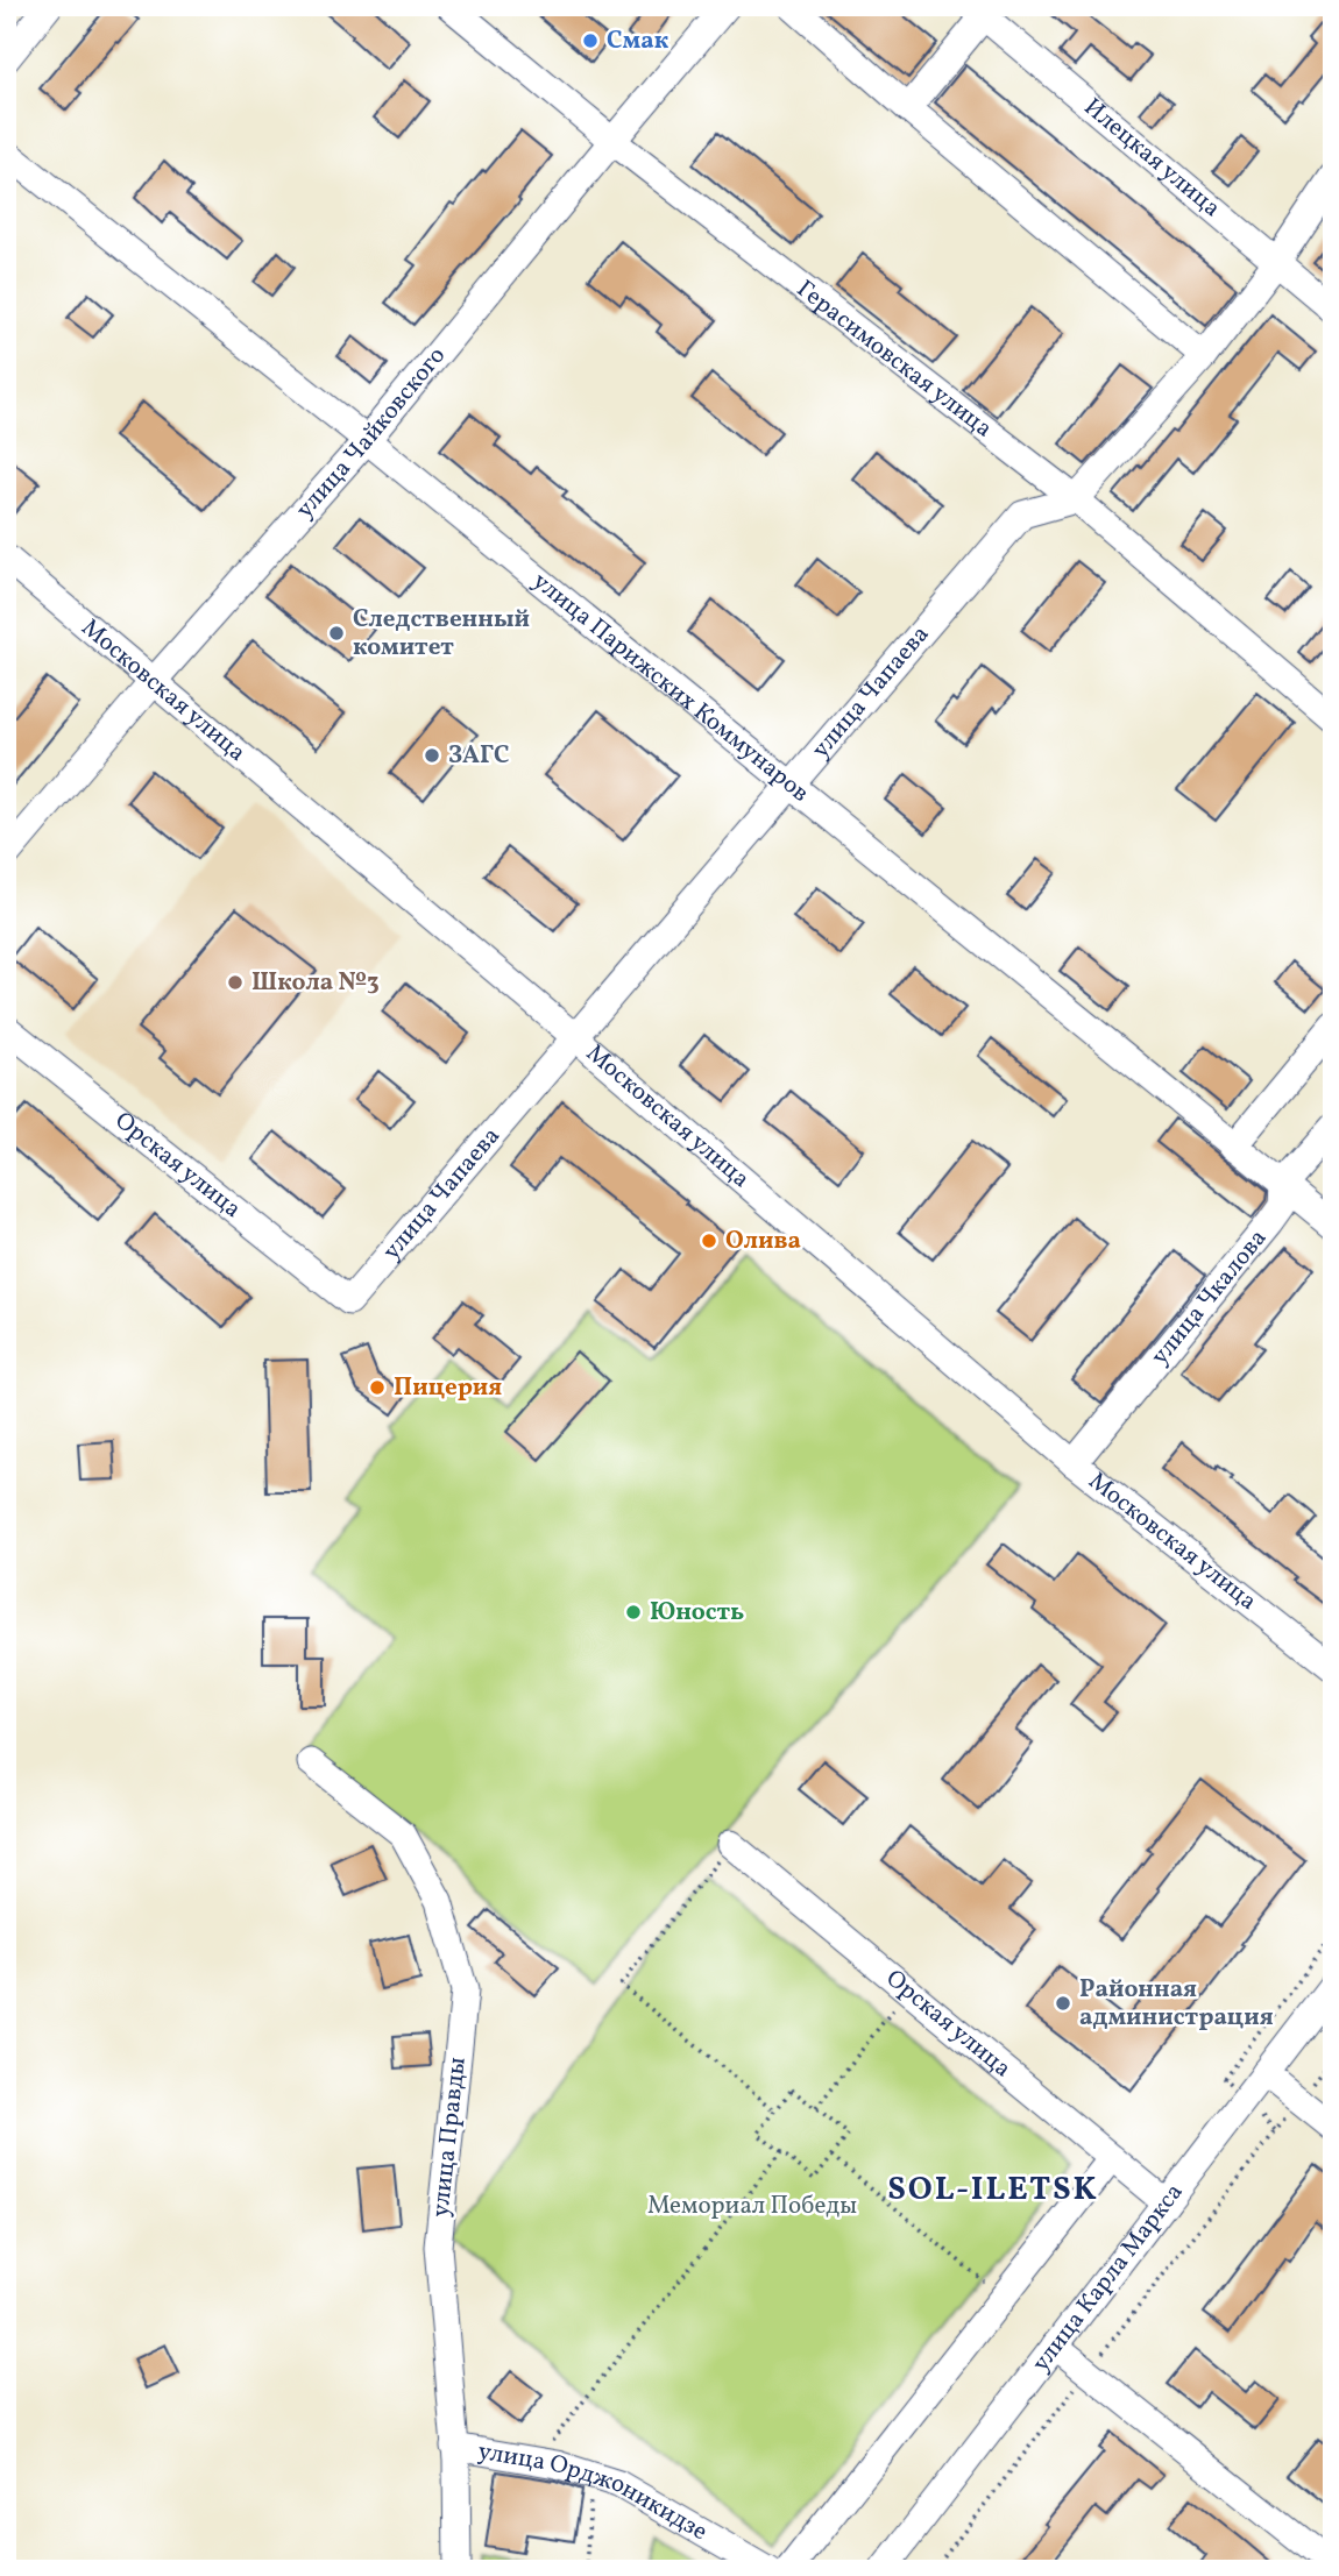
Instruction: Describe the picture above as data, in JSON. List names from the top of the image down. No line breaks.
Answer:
{"streets":{"street":["Илецкая улица","Герасимовская улица","улица Чайковского","улица Парижских Коммунаров","Московская улица","улица Чапаева","Орская улица","улица Чкалова","улица Правды","улица Карла Маркса","улица Орджоникидзе"]},"crossings":[["Герасимовская улица","улица Чайковского"],["Герасимовская улица","улица Чапаева"],["улица Чайковского","улица Парижских Коммунаров"],["улица Чайковского","Московская улица"],["улица Парижских Коммунаров","улица Чапаева"],["улица Парижских Коммунаров","улица Чкалова"],["Московская улица","улица Чапаева"],["Московская улица","улица Чкалова"],["улица Чапаева","Орская улица"],["Орская улица","улица Карла Маркса"],["улица Правды","улица Орджоникидзе"]],"districts":["SOL-ILETSK"],"parks":["Мемориал Победы"],"places":["Смак","Следственный комитет","ЗАГС","Школа №3","Олива","Пицерия","Юность","Районная администрация"]}
